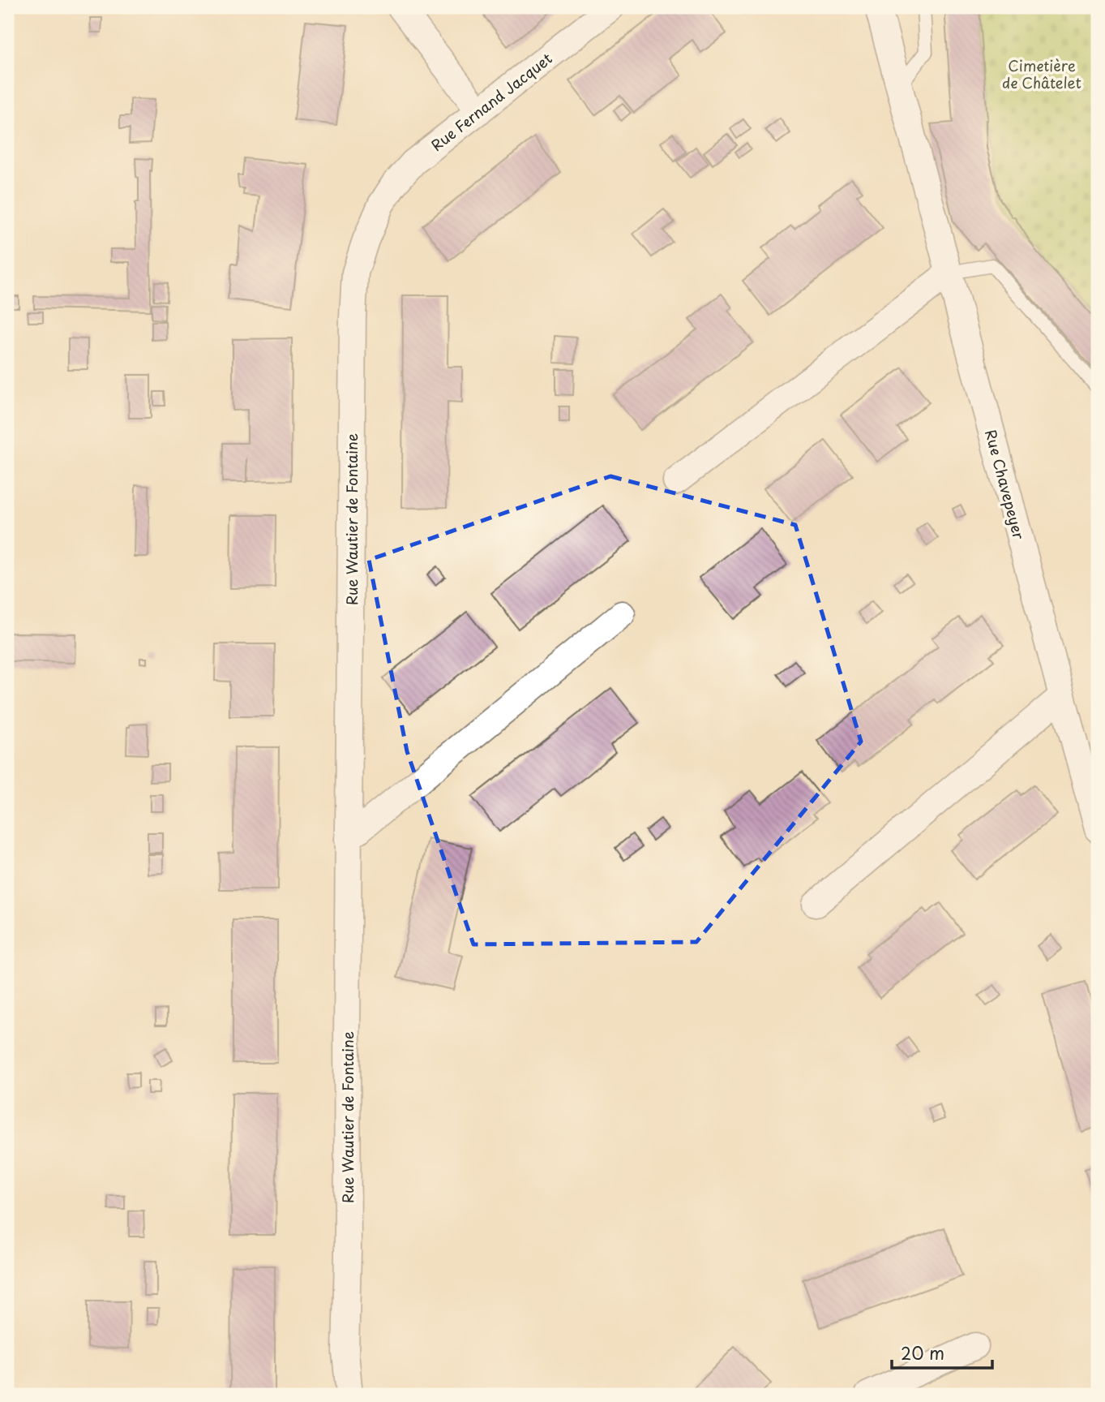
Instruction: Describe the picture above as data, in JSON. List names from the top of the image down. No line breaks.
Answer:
{"streets":{"street":["Rue Fernand Jacquet","Rue Chavepeyer","Rue Wautier de Fontaine"]},"crossings":[["Rue Fernand Jacquet","Rue Wautier de Fontaine"]],"parks":["Cimetière de Châtelet"],"scale_bar":"20 m"}
